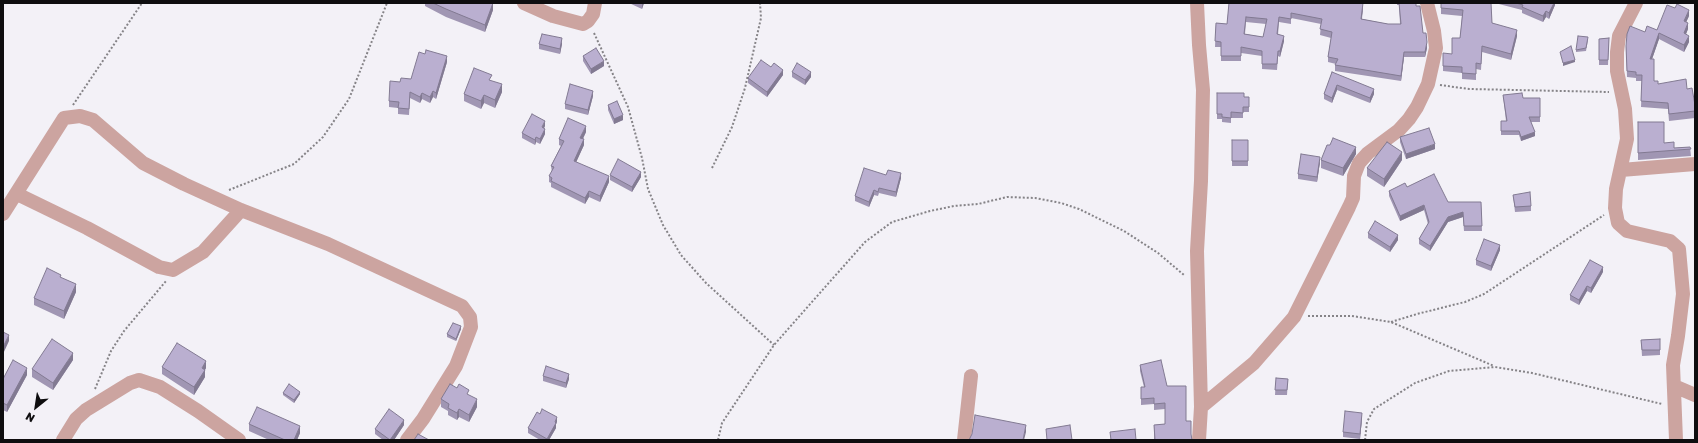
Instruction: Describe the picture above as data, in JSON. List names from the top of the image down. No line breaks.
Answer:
{"north":"bottom left"}
